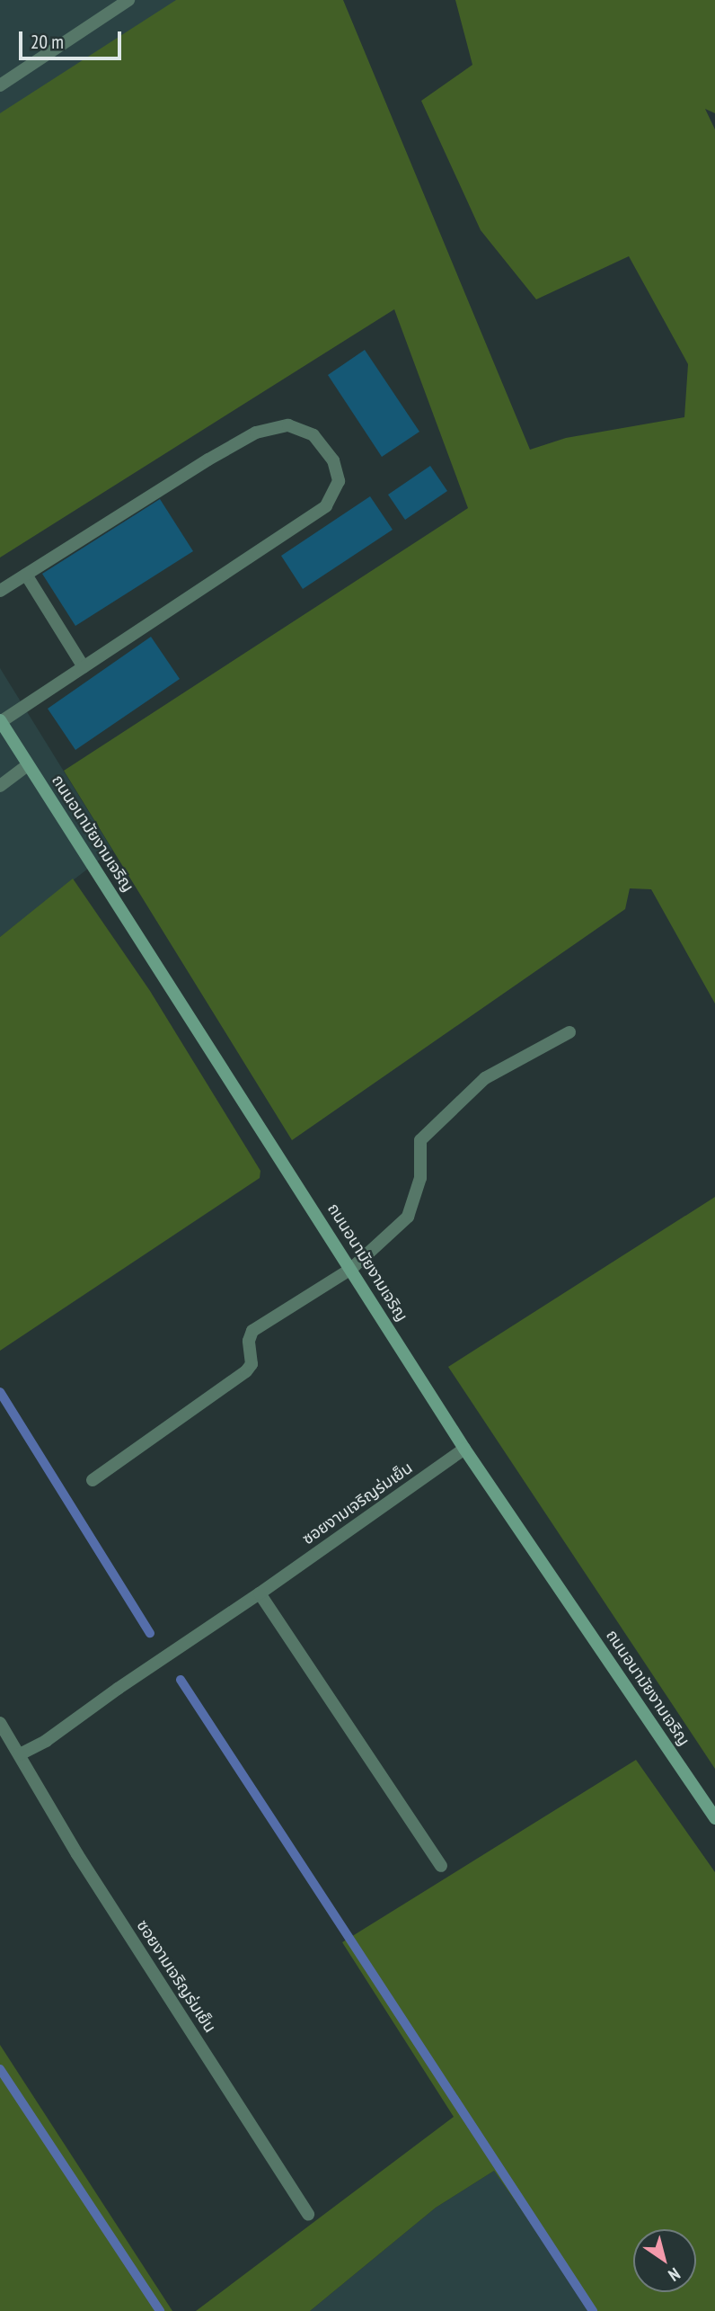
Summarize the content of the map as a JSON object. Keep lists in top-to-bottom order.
{
  "streets": {
    "street": ["ถนนอนามัยงามเจริญ", "ซอยงามเจริญร่มเย็น"]
  },
  "crossings": [
    ["ถนนอนามัยงามเจริญ", "ซอยงามเจริญร่มเย็น"]
  ],
  "scale_bar": "20 m",
  "north": "bottom right"
}
